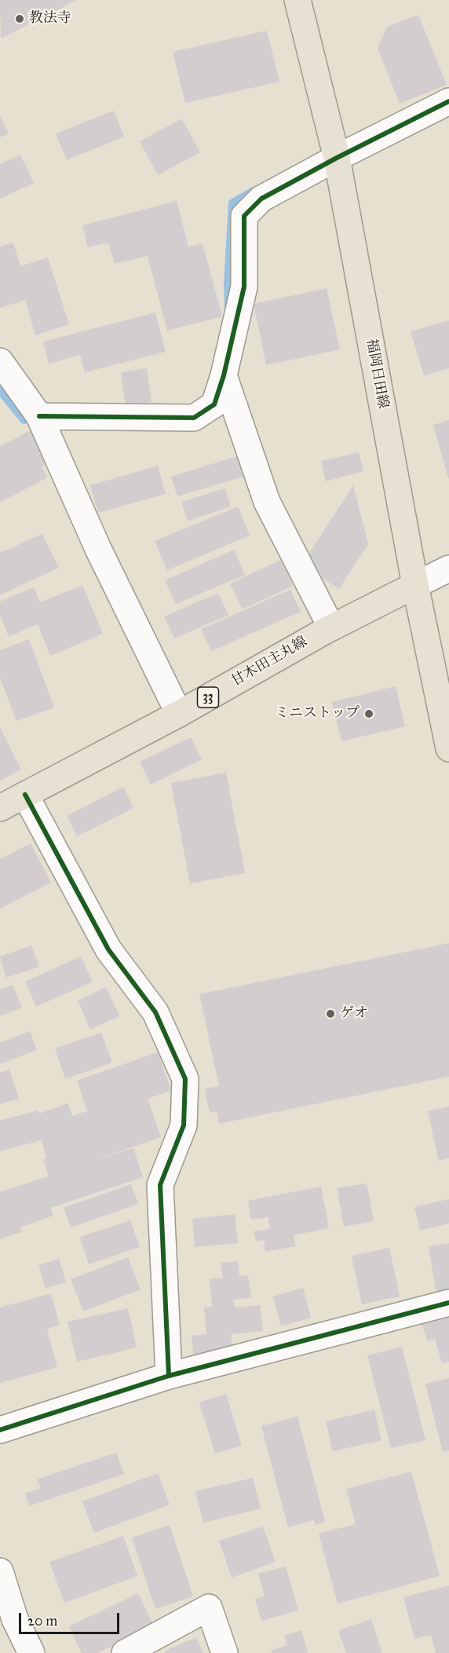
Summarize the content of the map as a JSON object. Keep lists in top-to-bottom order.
{
  "streets": {
    "main road": ["福岡日田線", "甘木田主丸線", "33"]
  },
  "crossings": [
    ["福岡日田線", "甘木田主丸線"]
  ],
  "places": ["教法寺", "ミニストップ", "ゲオ"],
  "scale_bar": "20 m"
}
